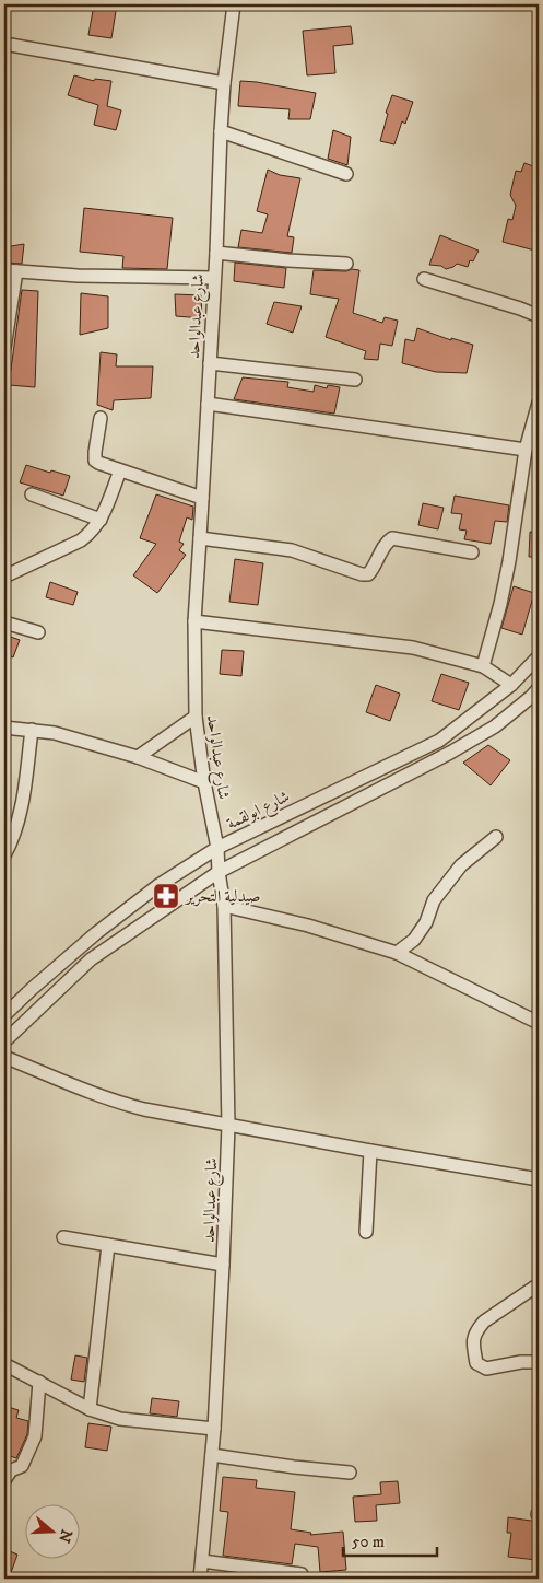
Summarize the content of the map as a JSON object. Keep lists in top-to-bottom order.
{
  "streets": {
    "street": ["شارع عبدالواحد", "شارع ابولقمة"]
  },
  "crossings": [
    ["شارع عبدالواحد", "شارع ابولقمة"]
  ],
  "places": {
    "pharmacy": ["صيدلية التحرير"]
  },
  "scale_bar": "50 m",
  "north": "right"
}
